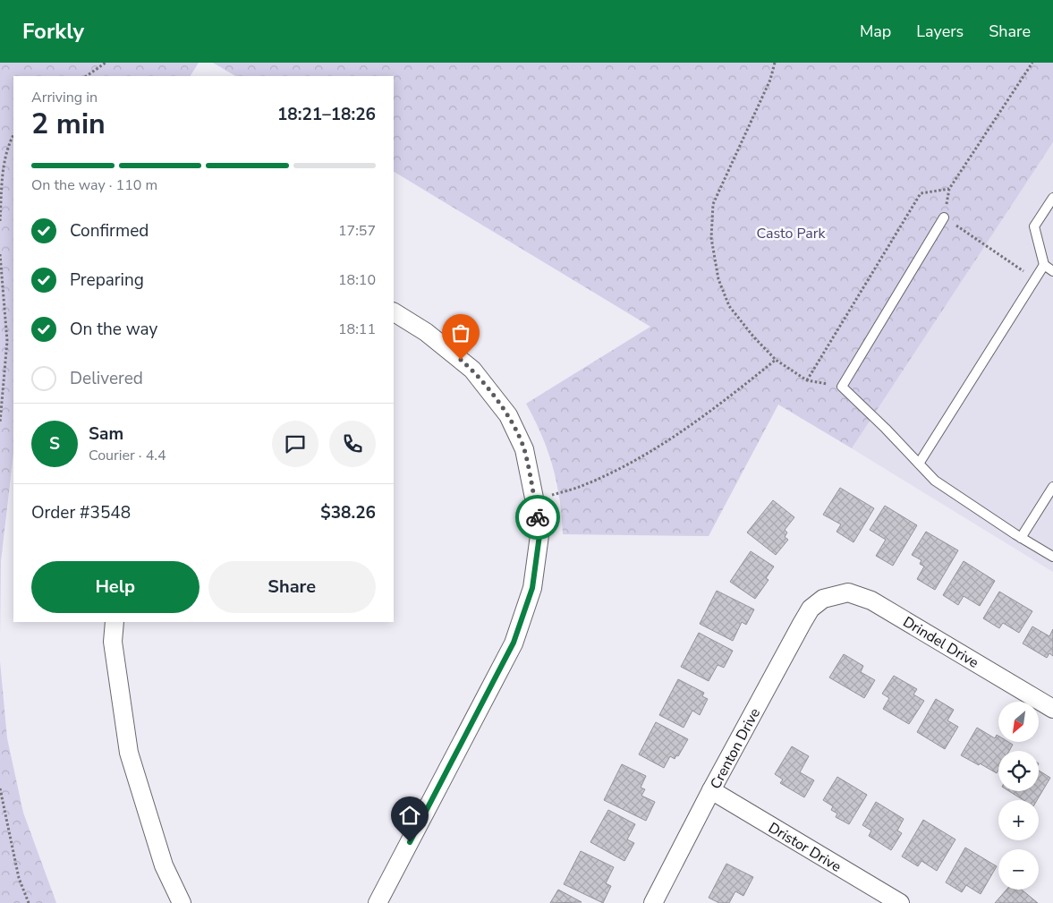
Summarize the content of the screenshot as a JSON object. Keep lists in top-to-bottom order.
{
  "streets": {
    "street": ["Drindel Drive", "Crenton Drive", "Dristor Drive"]
  },
  "crossings": [
    ["Drindel Drive", "Crenton Drive"],
    ["Crenton Drive", "Dristor Drive"]
  ],
  "parks": ["Casto Park"],
  "north": "bottom left",
  "page": {
    "header": "Forkly",
    "nav": ["Map", "Layers", "Share"],
    "heading": ["2 min", "Arriving in", "18:21–18:26"],
    "panel": [
      "Sam",
      "Courier · 4.4",
      "Order #3548",
      "$38.26"
    ],
    "bar": "On the way · 110 m",
    "list": [
      ["Confirmed", "17:57"],
      ["Preparing", "18:10"],
      ["On the way", "18:11"],
      "Delivered"
    ],
    "round": "S",
    "buttons": ["Help", "Share"],
    "map_buttons": ["+", "−"]
  }
}
